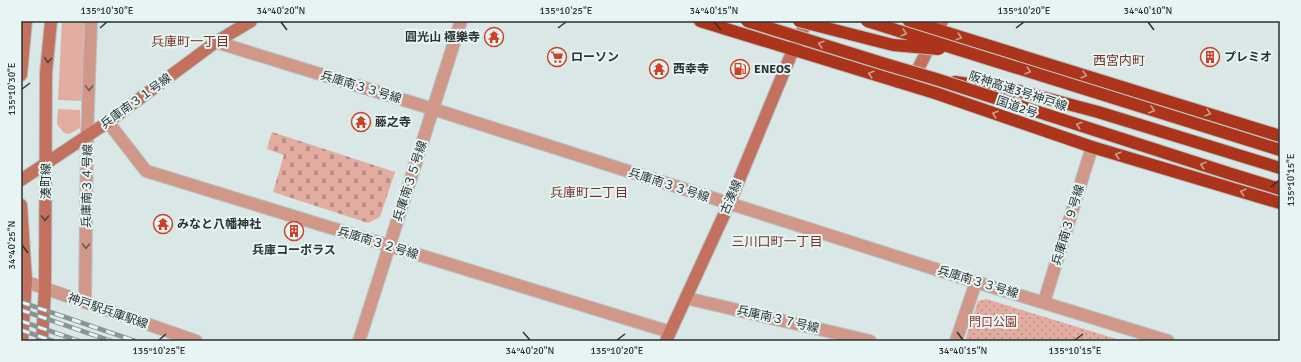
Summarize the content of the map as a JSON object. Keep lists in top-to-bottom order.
{
  "streets": {
    "highway": ["阪神高速3号神戸線", "国道2号"],
    "street": [
      "兵庫南３３号線",
      "兵庫南３１号線",
      "湊町線",
      "兵庫南３５号線",
      "兵庫南３４号線",
      "古湊線",
      "兵庫南３９号線",
      "兵庫南３２号線",
      "神戸駅兵庫駅線",
      "兵庫南３７号線"
    ]
  },
  "crossings": [
    ["兵庫南３３号線", "兵庫南３１号線"],
    ["兵庫南３３号線", "兵庫南３５号線"],
    ["兵庫南３３号線", "古湊線"],
    ["兵庫南３３号線", "兵庫南３９号線"],
    ["兵庫南３１号線", "湊町線"],
    ["兵庫南３１号線", "兵庫南３４号線"],
    ["兵庫南３１号線", "兵庫南３２号線"],
    ["国道2号", "古湊線"],
    ["国道2号", "兵庫南３９号線"],
    ["湊町線", "神戸駅兵庫駅線"],
    ["兵庫南３５号線", "兵庫南３２号線"],
    ["兵庫南３４号線", "神戸駅兵庫駅線"],
    ["古湊線", "兵庫南３２号線"],
    ["古湊線", "兵庫南３７号線"]
  ],
  "districts": [
    "兵庫町一丁目",
    "西宮内町",
    "兵庫町二丁目",
    "三川口町一丁目"
  ],
  "parks": ["門口公園"],
  "places": {
    "temple": [
      "圓光山 極樂寺",
      "西幸寺",
      "藤之寺",
      "みなと八幡神社"
    ],
    "supermarket": ["ローソン"],
    "building": ["プレミオ", "兵庫コーポラス"],
    "fuel station": ["ENEOS"]
  },
  "coordinates": [
    "135°10'30\"E",
    "34°40'20\"N",
    "135°10'25\"E",
    "34°40'15\"N",
    "135°10'20\"E",
    "34°40'10\"N",
    "135°10'15\"E",
    "34°40'25\"N"
  ]
}
